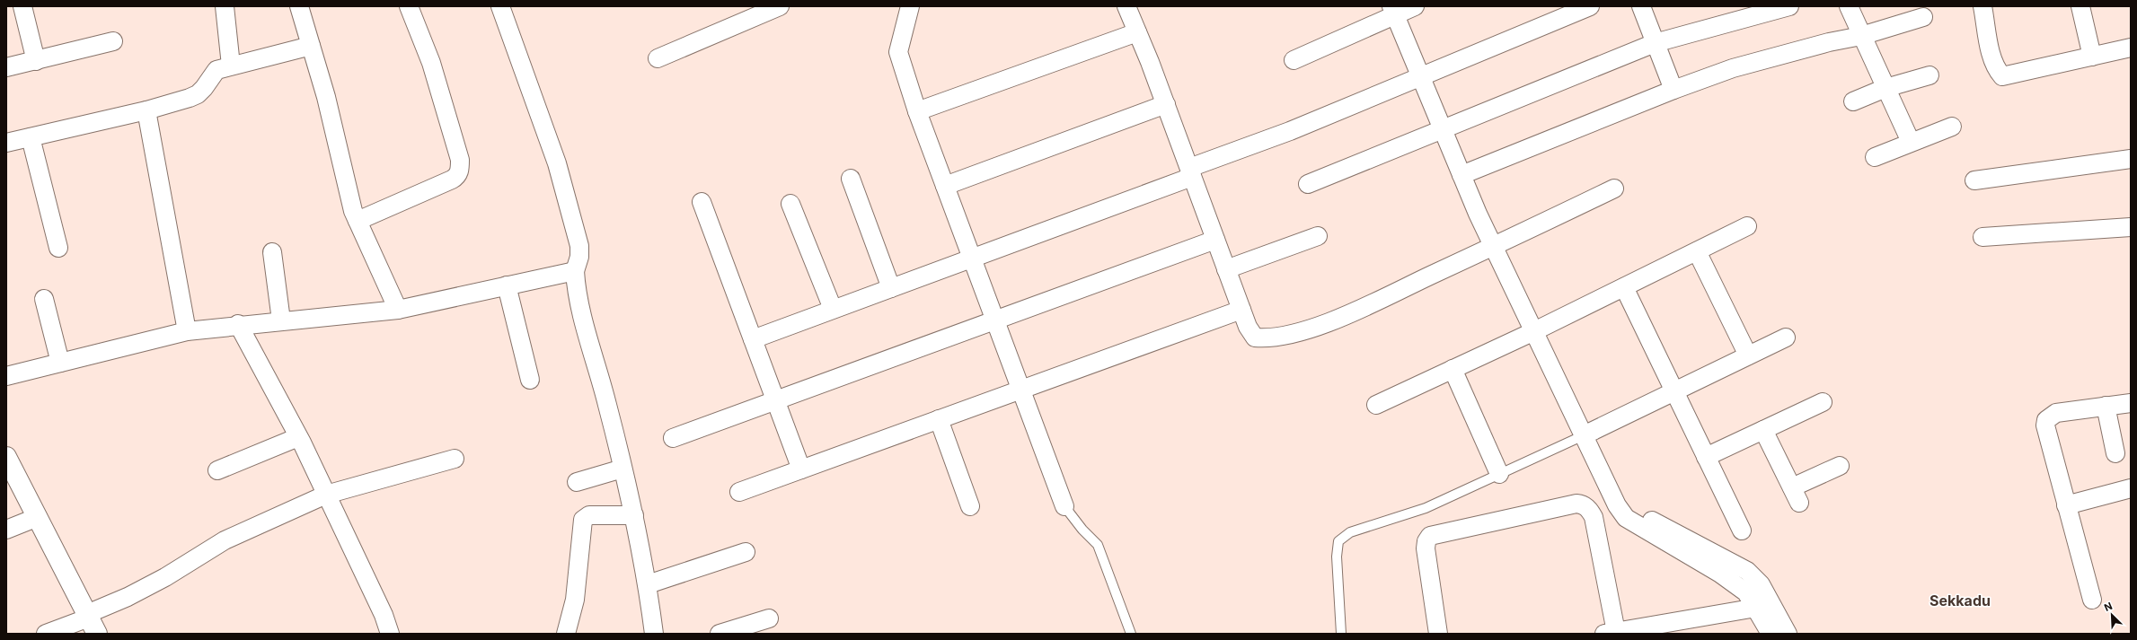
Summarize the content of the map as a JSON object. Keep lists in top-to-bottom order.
{
  "districts": ["Sekkadu"],
  "north": "top left"
}
